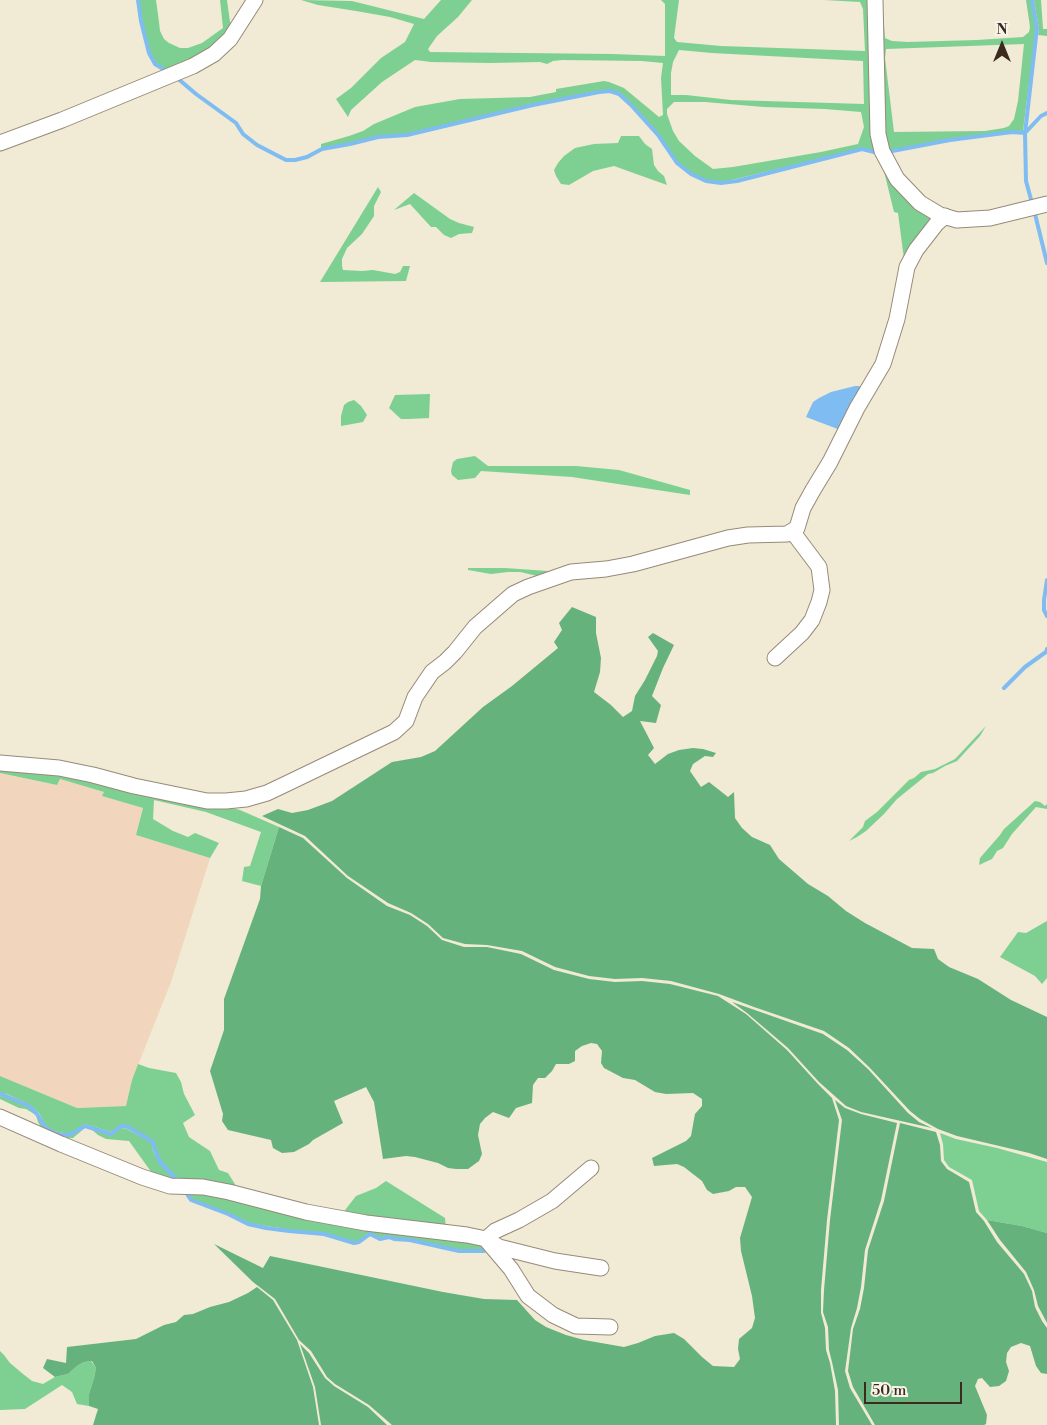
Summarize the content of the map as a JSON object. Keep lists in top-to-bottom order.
{
  "scale_bar": "50 m",
  "north": "top"
}
